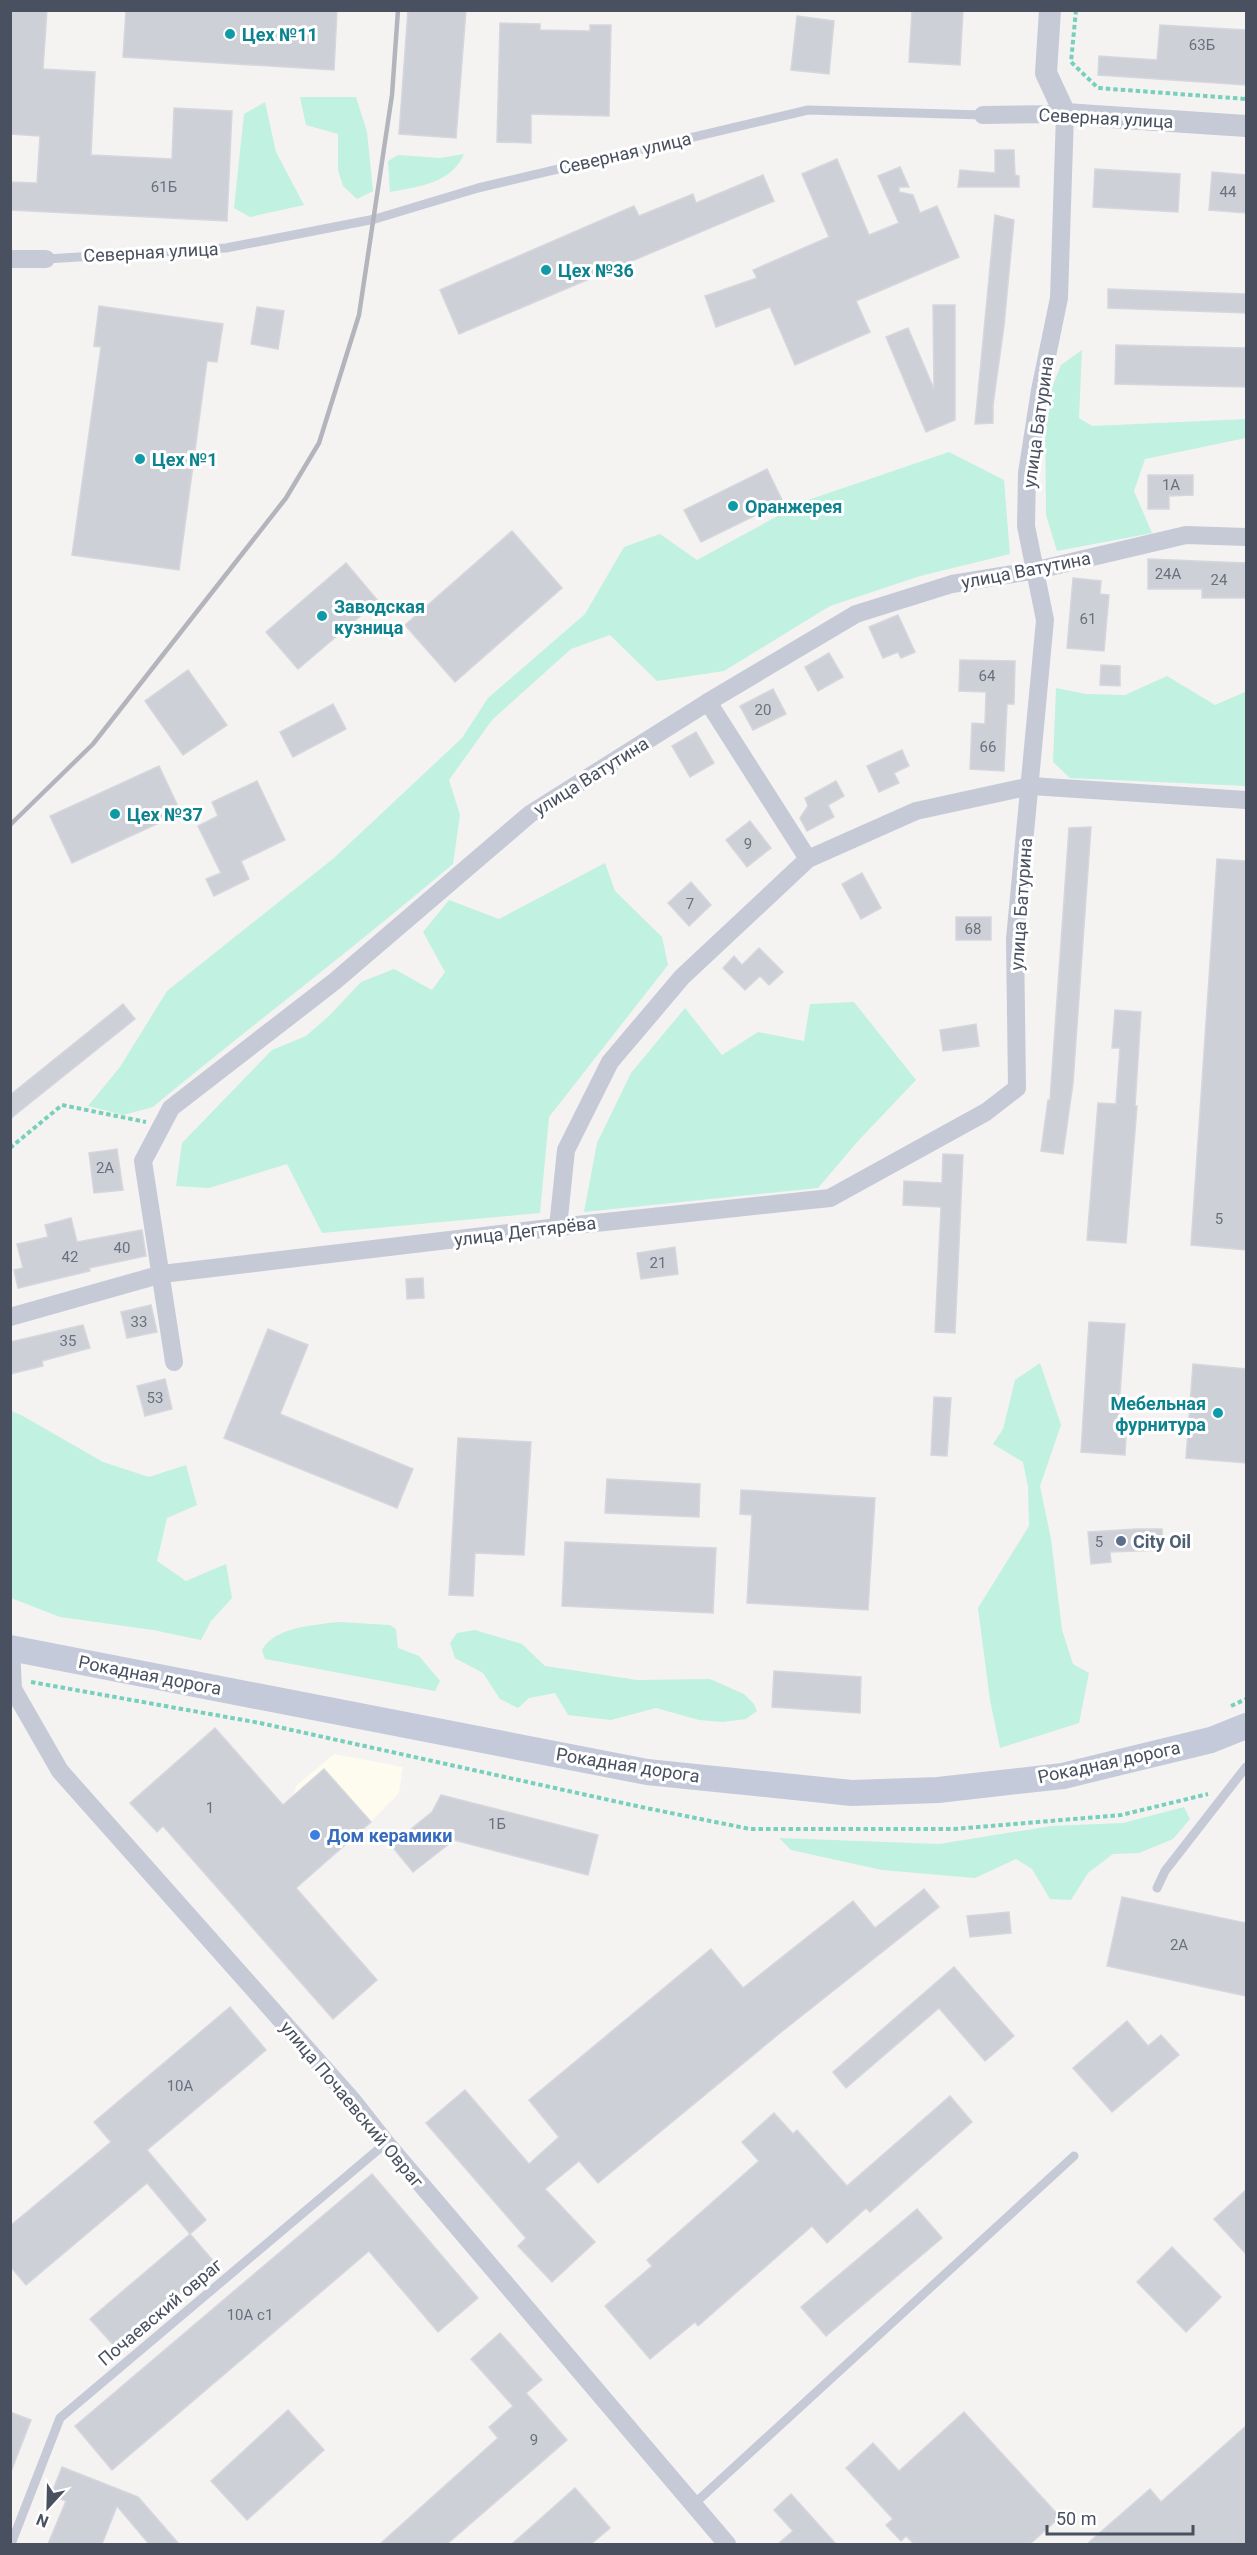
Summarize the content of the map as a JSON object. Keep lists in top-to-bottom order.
{
  "streets": {
    "main road": ["Рокадная дорога"],
    "street": [
      "Северная улица",
      "улица Батурина",
      "улица Ватутина",
      "улица Дегтярёва",
      "улица Почаевский Овраг"
    ],
    "lane": ["Почаевский овраг"]
  },
  "crossings": [
    ["Северная улица", "улица Батурина"],
    ["улица Батурина", "улица Ватутина"],
    ["улица Батурина", "улица Дегтярёва"],
    ["улица Ватутина", "улица Дегтярёва"],
    ["Рокадная дорога", "улица Почаевский Овраг"],
    ["улица Почаевский Овраг", "Почаевский овраг"]
  ],
  "places": [
    "Цех №11",
    "Цех №36",
    "Цех №1",
    "Оранжерея",
    "Заводская кузница",
    "Цех №37",
    "Мебельная фурнитура",
    "City Oil",
    "Дом керамики"
  ],
  "house_numbers": [
    "63Б",
    "61Б",
    "44",
    "1А",
    "24А",
    "24",
    "61",
    "64",
    "20",
    "66",
    "9",
    "7",
    "68",
    "2А",
    "5",
    "40",
    "42",
    "21",
    "33",
    "35",
    "53",
    "5",
    "1",
    "1Б",
    "2А",
    "10А",
    "10А с1",
    "9"
  ],
  "scale_bar": "50 m",
  "north": "bottom"
}
